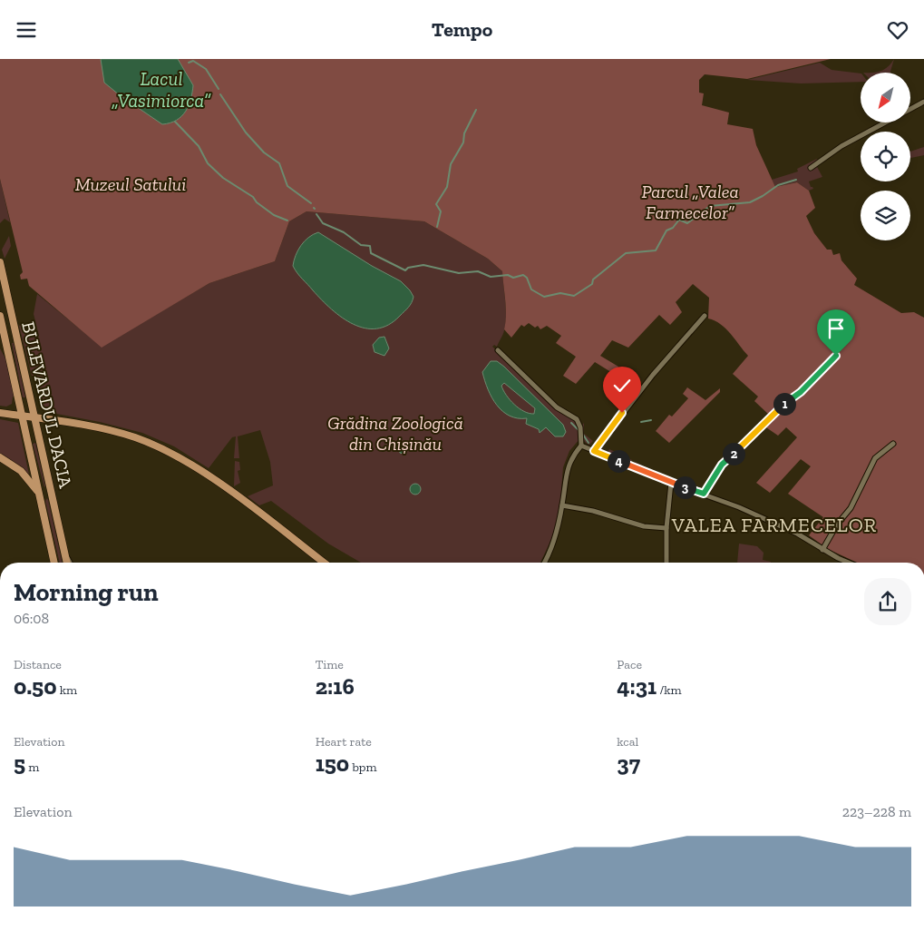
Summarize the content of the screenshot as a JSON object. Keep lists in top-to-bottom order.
{
  "streets": {
    "main road": ["BULEVARDUL DACIA"]
  },
  "districts": ["VALEA FARMECELOR"],
  "water": ["Lacul „Vasimiorca”"],
  "parks": ["Muzeul Satului", "Parcul „Valea Farmecelor”", "Grădina Zoologică din Chișinău"],
  "north": "bottom left",
  "page": {
    "header": "Tempo",
    "pins": [
      "1",
      "2",
      "4",
      "3"
    ],
    "heading": ["Morning run", "06:08"],
    "stats": [
      ["Distance", "0.50 km"],
      ["Time", "2:16"],
      ["Pace", "4:31 /km"],
      ["Elevation", "5 m"],
      ["Heart rate", "150 bpm"],
      ["kcal", "37"]
    ],
    "chart": ["Elevation", "223–228 m"]
  }
}
